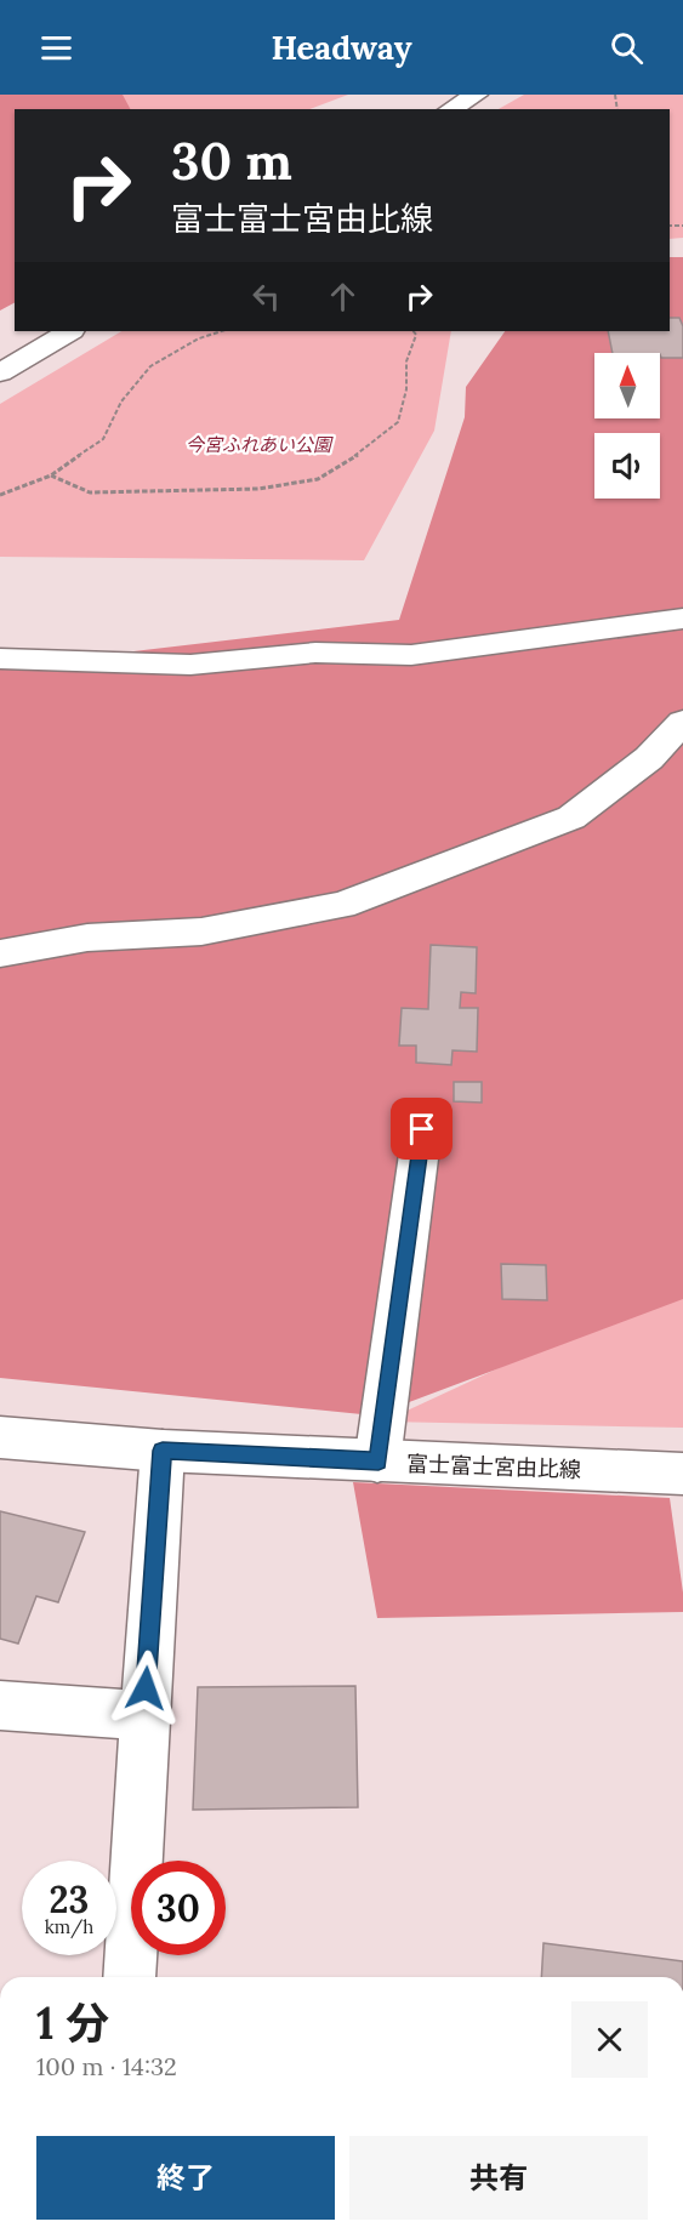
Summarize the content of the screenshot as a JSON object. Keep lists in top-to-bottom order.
{
  "streets": {
    "street": ["富士富士宮由比線"]
  },
  "parks": ["今宮ふれあい公園"],
  "north": "top",
  "page": {
    "header": "Headway",
    "turn": ["30 m", "富士富士宮由比線"],
    "speed": "23 km/h",
    "limit": "30",
    "heading": ["1 分", "100 m · 14:32"],
    "buttons": ["終了", "共有"]
  }
}
